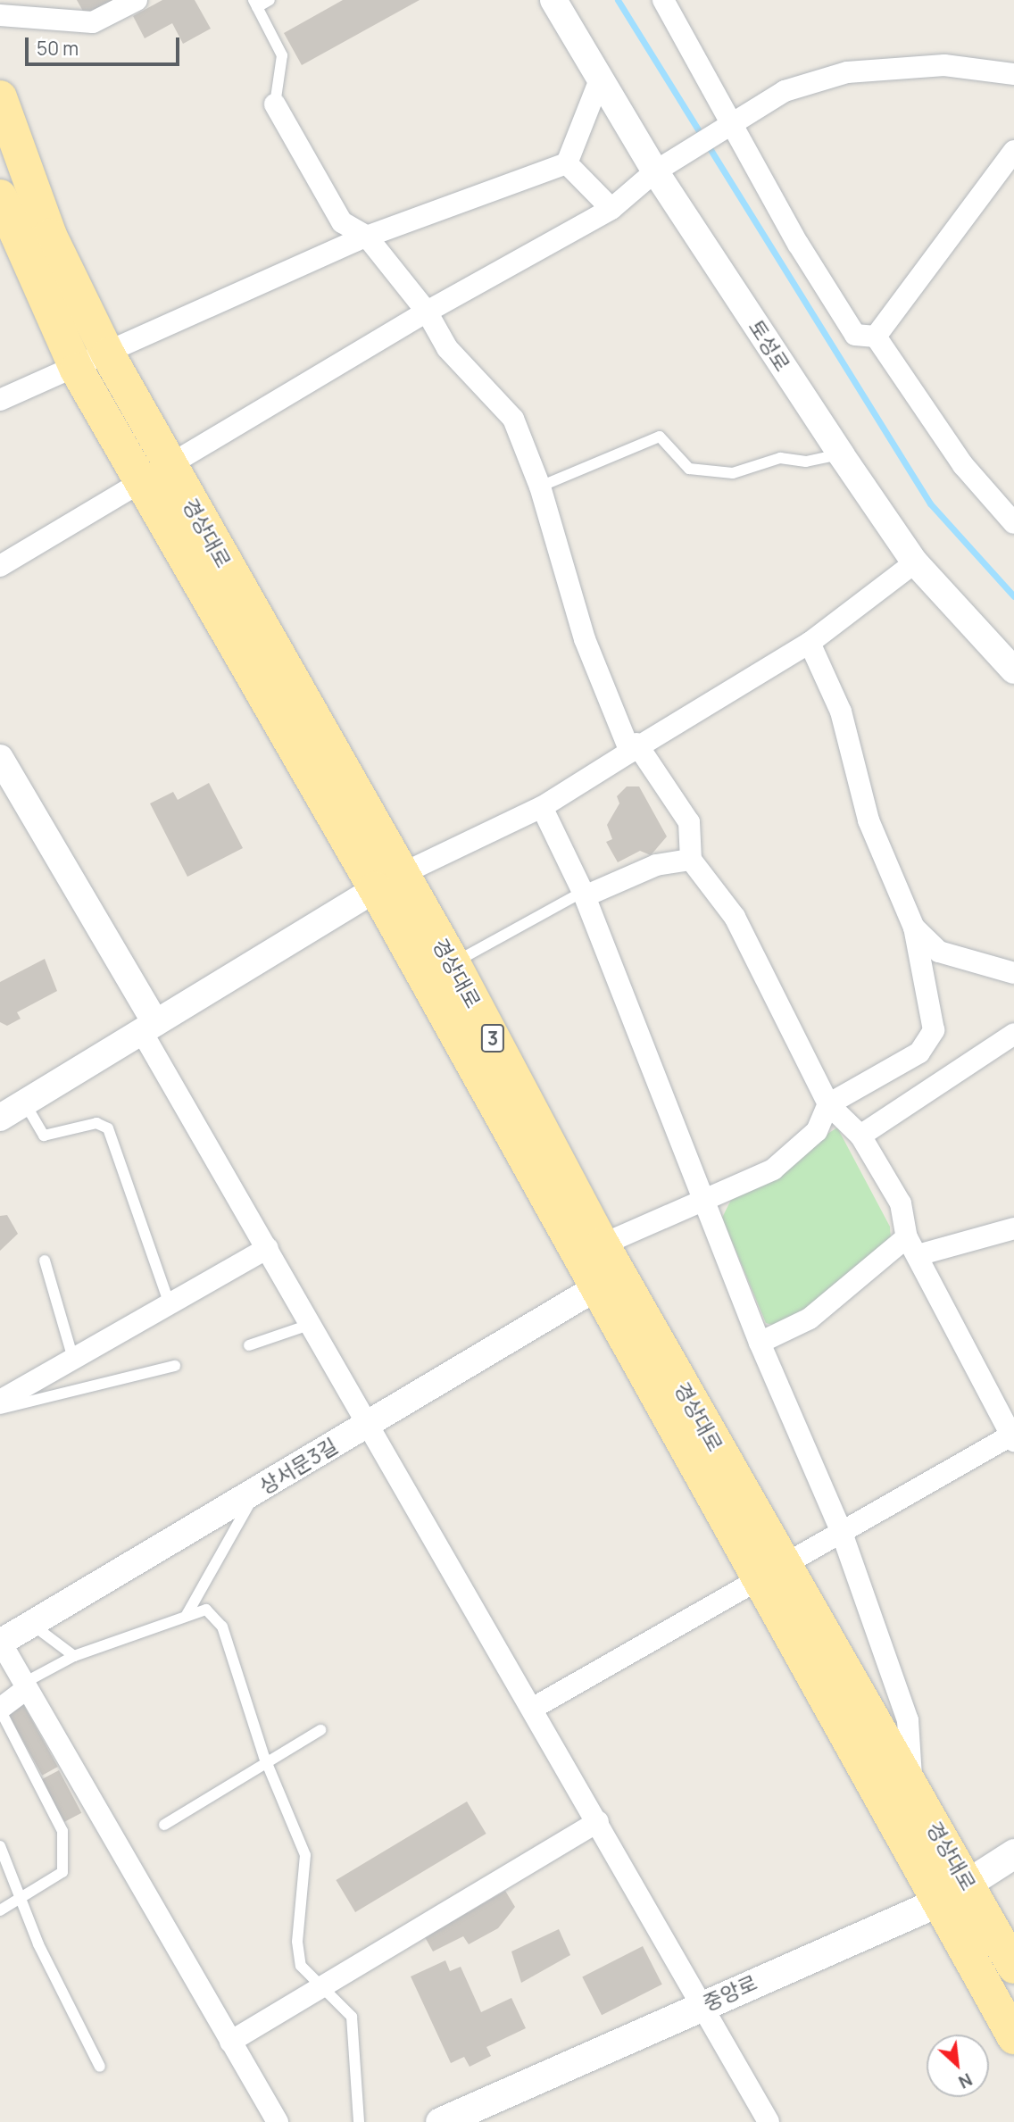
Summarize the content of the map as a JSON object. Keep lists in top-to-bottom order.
{
  "streets": {
    "main road": ["경상대로", "3", "중앙로"],
    "street": ["토성로", "상서문3길"]
  },
  "crossings": [
    ["경상대로", "상서문3길"],
    ["경상대로", "중앙로"]
  ],
  "scale_bar": "50 m",
  "north": "bottom right"
}
